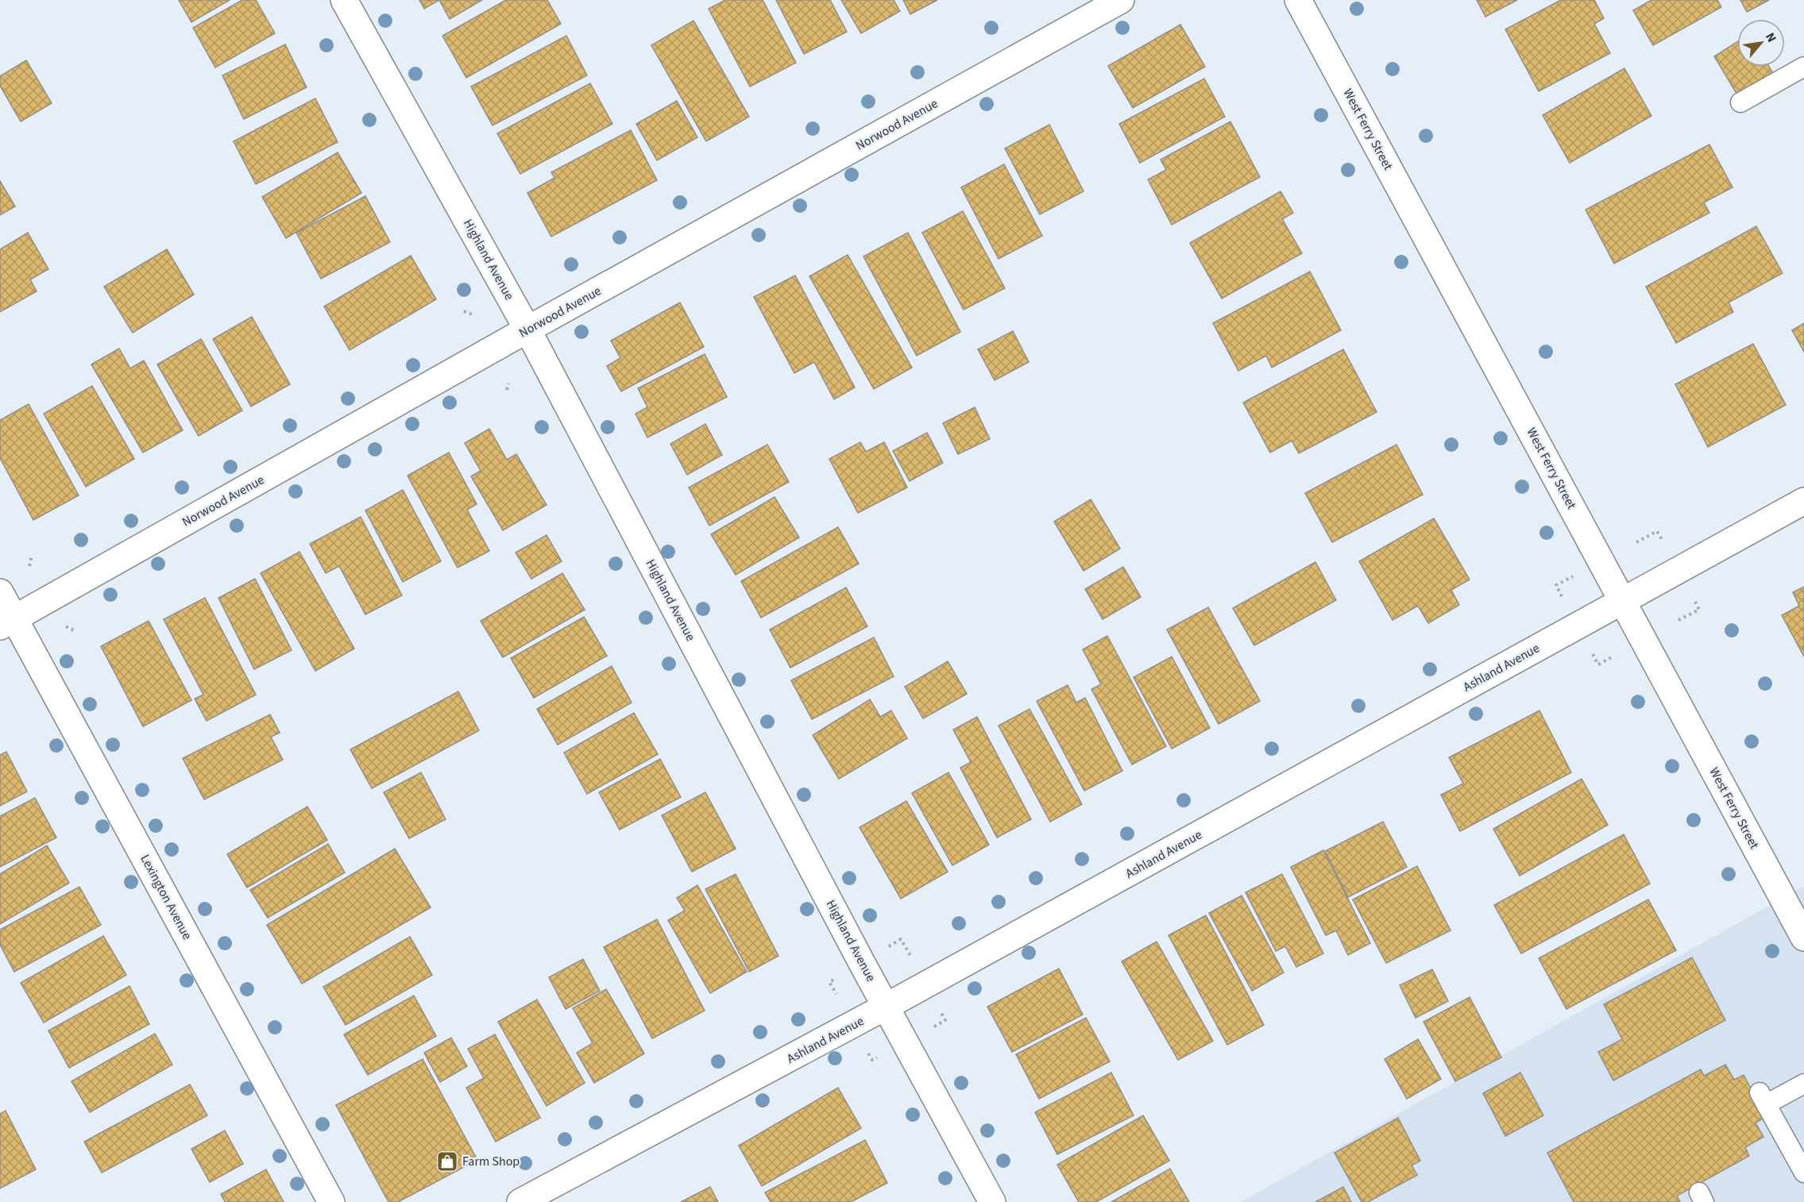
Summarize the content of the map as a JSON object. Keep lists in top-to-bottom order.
{
  "streets": {
    "street": [
      "Norwood Avenue",
      "West Ferry Street",
      "Highland Avenue",
      "Ashland Avenue",
      "Lexington Avenue"
    ]
  },
  "crossings": [
    ["Norwood Avenue", "Highland Avenue"],
    ["Norwood Avenue", "Lexington Avenue"],
    ["West Ferry Street", "Ashland Avenue"],
    ["Highland Avenue", "Ashland Avenue"]
  ],
  "places": {
    "shop": ["Farm Shop"]
  },
  "north": "top right"
}
